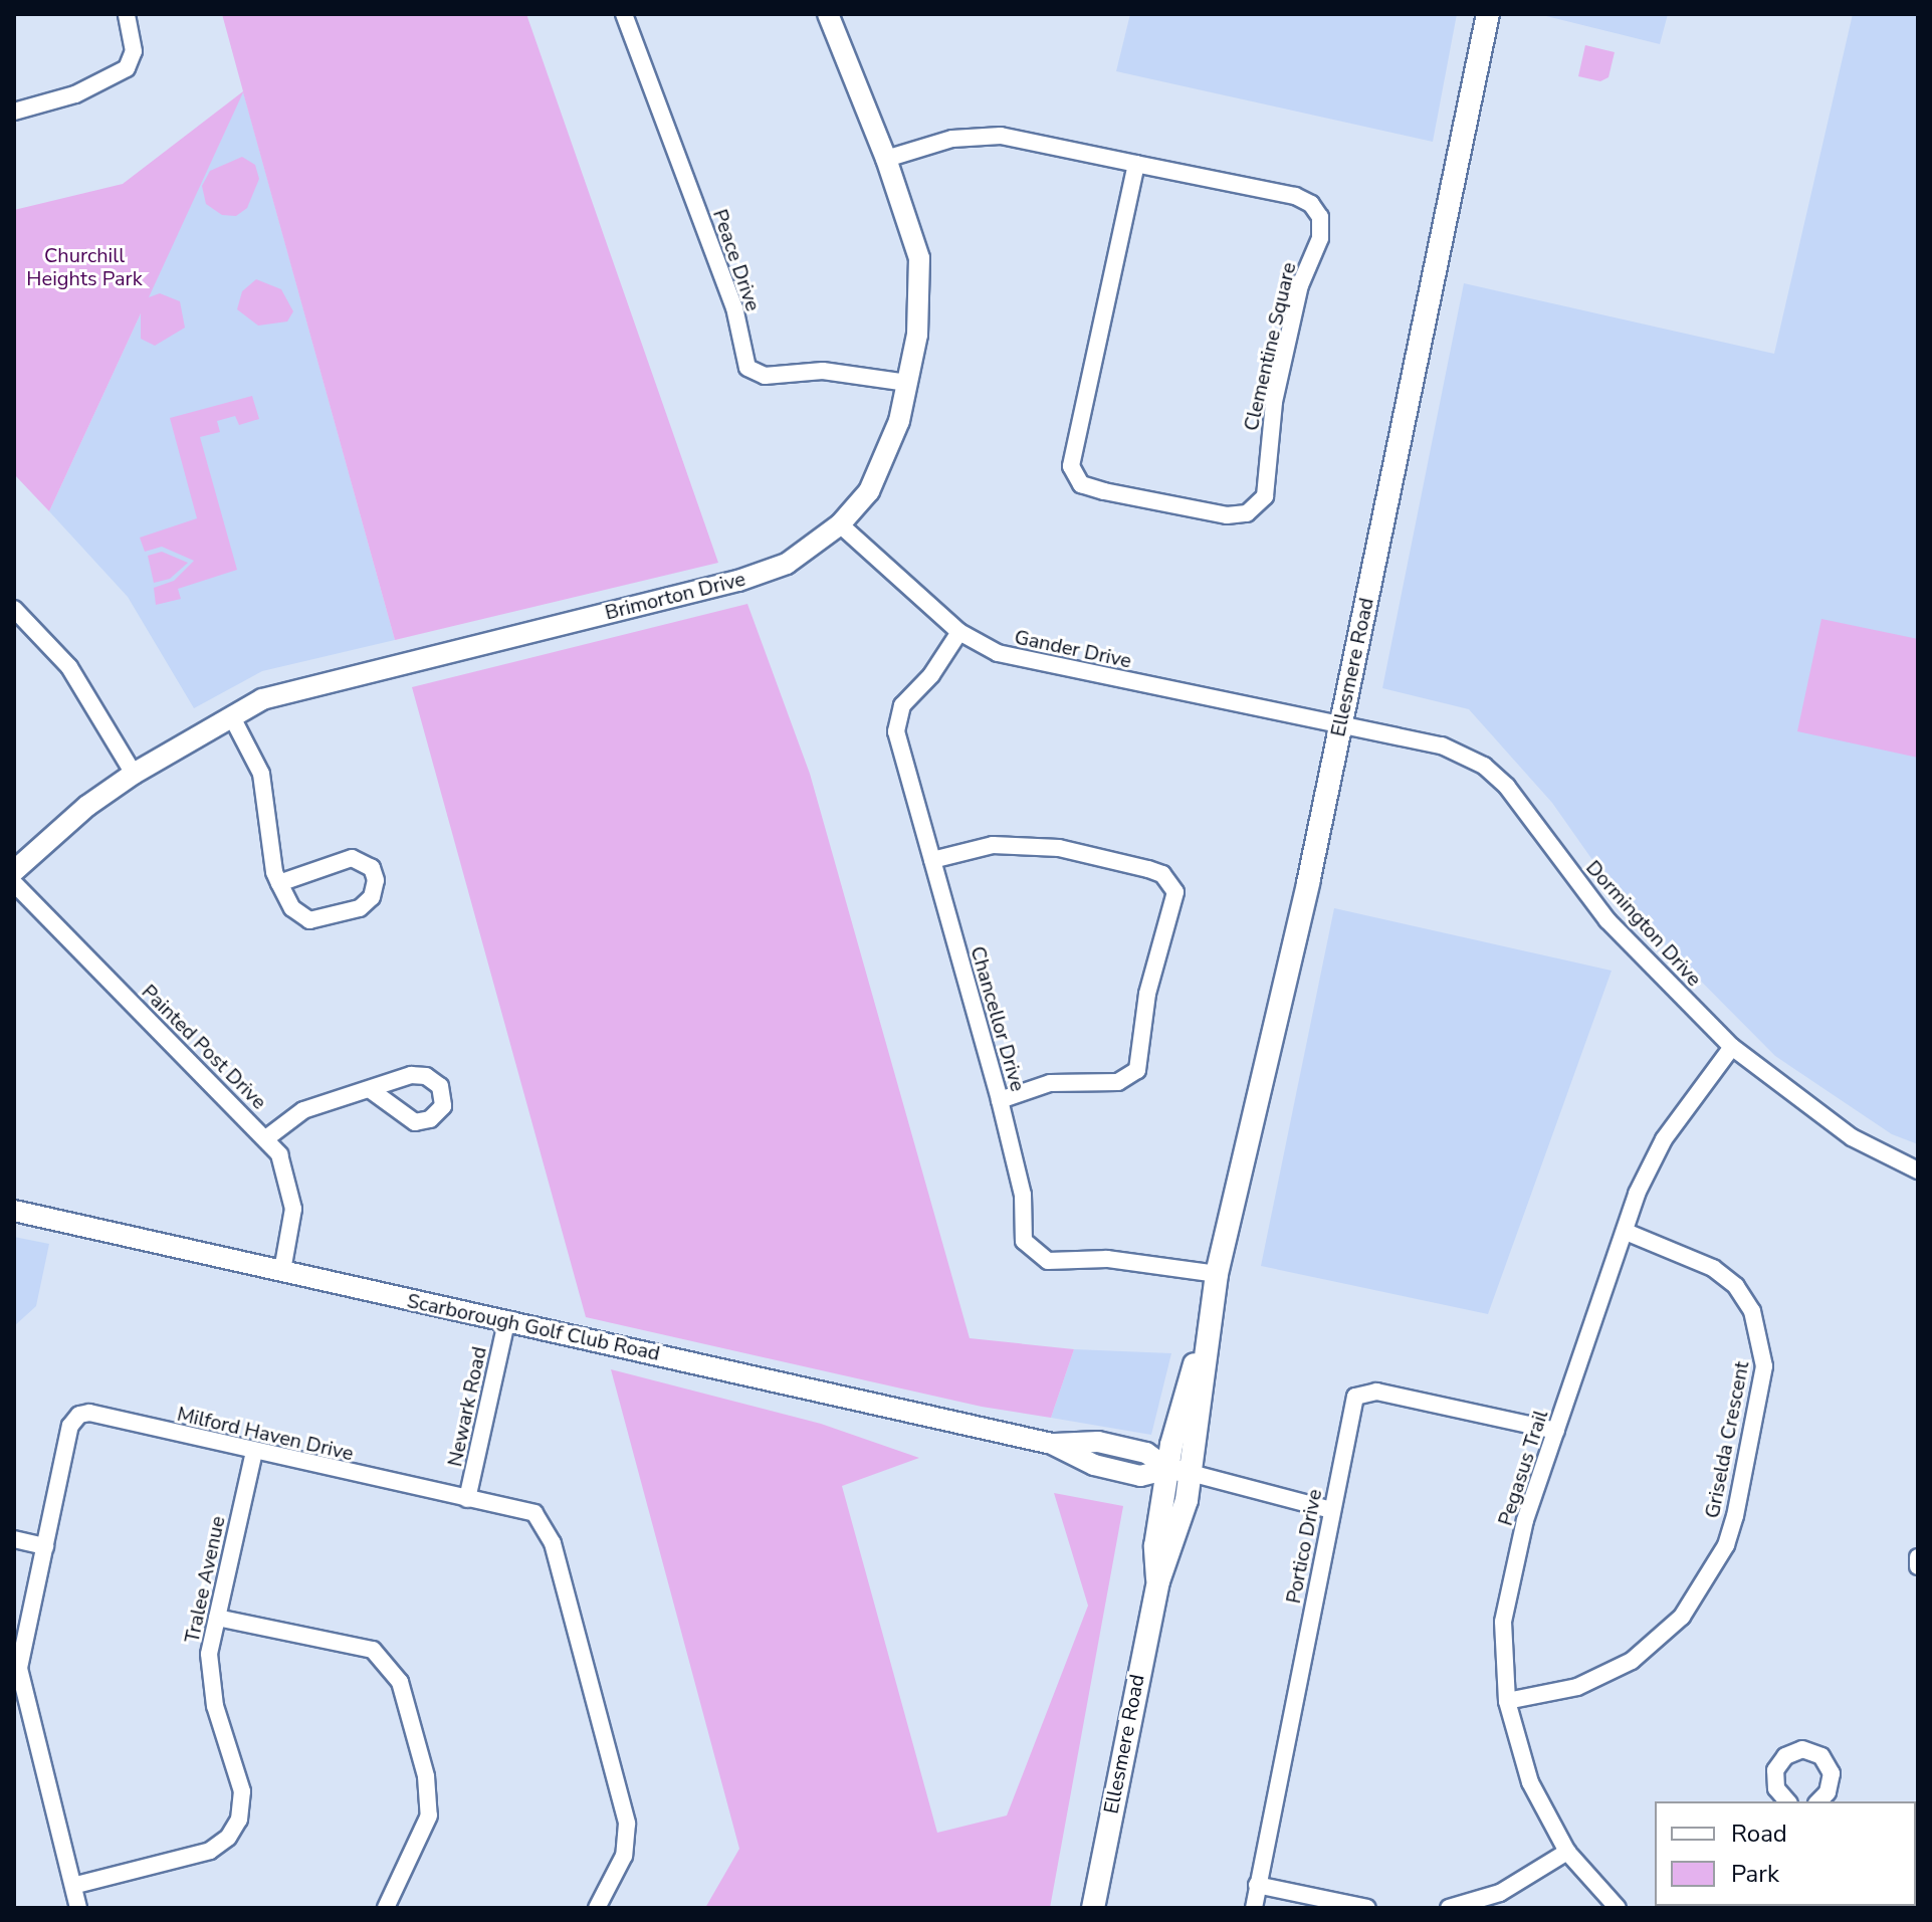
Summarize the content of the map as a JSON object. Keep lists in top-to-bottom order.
{
  "streets": {
    "main road": ["Ellesmere Road"],
    "street": [
      "Peace Drive",
      "Clementine Square",
      "Brimorton Drive",
      "Gander Drive",
      "Dormington Drive",
      "Chancellor Drive",
      "Painted Post Drive",
      "Scarborough Golf Club Road",
      "Newark Road",
      "Milford Haven Drive",
      "Griselda Crescent",
      "Pegasus Trail",
      "Portico Drive",
      "Tralee Avenue"
    ]
  },
  "crossings": [
    ["Peace Drive", "Brimorton Drive"],
    ["Clementine Square", "Brimorton Drive"],
    ["Brimorton Drive", "Gander Drive"],
    ["Gander Drive", "Ellesmere Road"],
    ["Gander Drive", "Dormington Drive"],
    ["Gander Drive", "Chancellor Drive"],
    ["Ellesmere Road", "Dormington Drive"],
    ["Ellesmere Road", "Chancellor Drive"],
    ["Ellesmere Road", "Scarborough Golf Club Road"],
    ["Dormington Drive", "Pegasus Trail"],
    ["Painted Post Drive", "Scarborough Golf Club Road"],
    ["Scarborough Golf Club Road", "Newark Road"],
    ["Newark Road", "Milford Haven Drive"],
    ["Milford Haven Drive", "Tralee Avenue"],
    ["Griselda Crescent", "Pegasus Trail"],
    ["Pegasus Trail", "Portico Drive"]
  ],
  "parks": ["Churchill Heights Park"],
  "legend": ["Road", "Park"]
}
